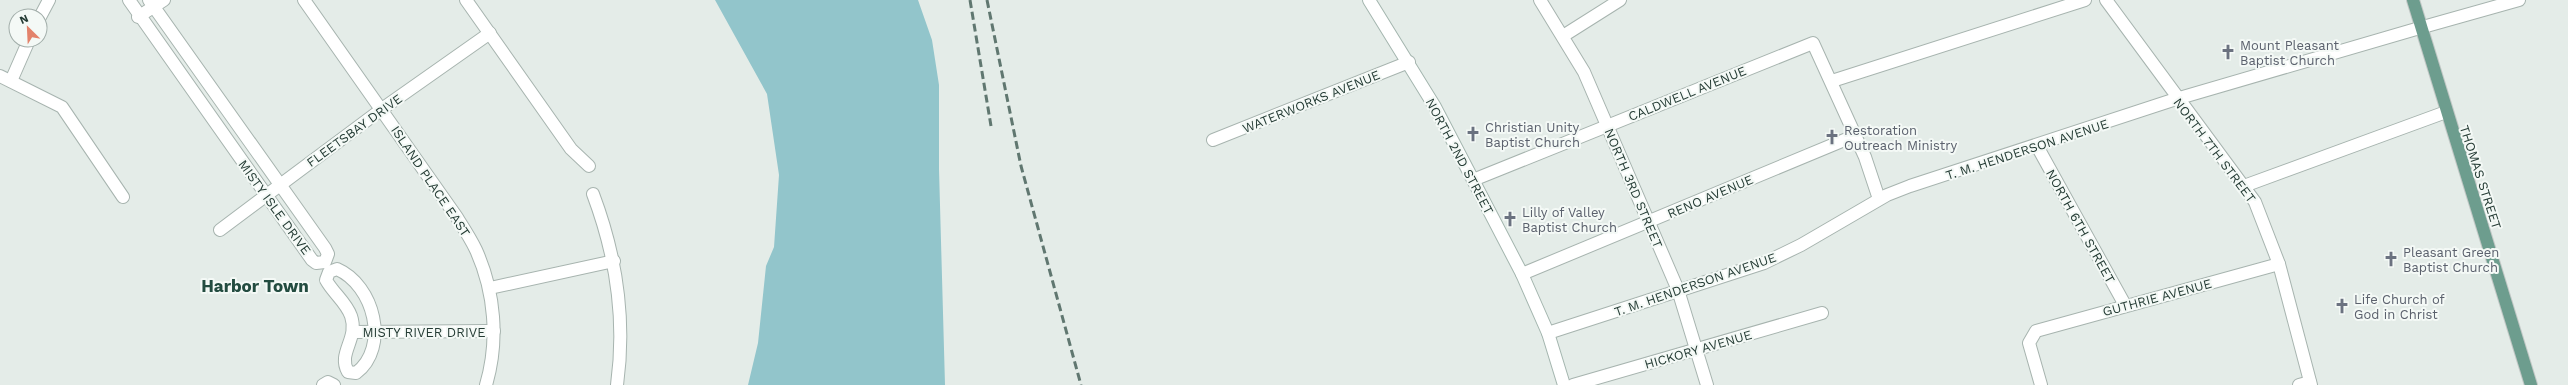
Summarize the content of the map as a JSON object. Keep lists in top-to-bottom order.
{
  "streets": {
    "main road": ["THOMAS STREET"],
    "street": [
      "CALDWELL AVENUE",
      "WATERWORKS AVENUE",
      "FLEETSBAY DRIVE",
      "T. M. HENDERSON AVENUE",
      "NORTH 7TH STREET",
      "NORTH 2ND STREET",
      "ISLAND PLACE EAST",
      "NORTH 3RD STREET",
      "RENO AVENUE",
      "MISTY ISLE DRIVE",
      "NORTH 6TH STREET",
      "GUTHRIE AVENUE",
      "MISTY RIVER DRIVE",
      "HICKORY AVENUE"
    ]
  },
  "crossings": [
    ["CALDWELL AVENUE", "NORTH 2ND STREET"],
    ["CALDWELL AVENUE", "NORTH 3RD STREET"],
    ["WATERWORKS AVENUE", "NORTH 2ND STREET"],
    ["FLEETSBAY DRIVE", "ISLAND PLACE EAST"],
    ["FLEETSBAY DRIVE", "MISTY ISLE DRIVE"],
    ["T. M. HENDERSON AVENUE", "NORTH 7TH STREET"],
    ["T. M. HENDERSON AVENUE", "NORTH 2ND STREET"],
    ["T. M. HENDERSON AVENUE", "THOMAS STREET"],
    ["T. M. HENDERSON AVENUE", "NORTH 3RD STREET"],
    ["T. M. HENDERSON AVENUE", "NORTH 6TH STREET"],
    ["NORTH 7TH STREET", "GUTHRIE AVENUE"],
    ["NORTH 2ND STREET", "RENO AVENUE"],
    ["ISLAND PLACE EAST", "MISTY RIVER DRIVE"],
    ["NORTH 3RD STREET", "RENO AVENUE"],
    ["NORTH 3RD STREET", "HICKORY AVENUE"],
    ["NORTH 6TH STREET", "GUTHRIE AVENUE"]
  ],
  "districts": ["Harbor Town"],
  "places": {
    "church": [
      "Mount Pleasant Baptist Church",
      "Christian Unity Baptist Church",
      "Restoration Outreach Ministry",
      "Lilly of Valley Baptist Church",
      "Pleasant Green Baptist Church",
      "Life Church of God in Christ"
    ]
  },
  "north": "top left"
}
